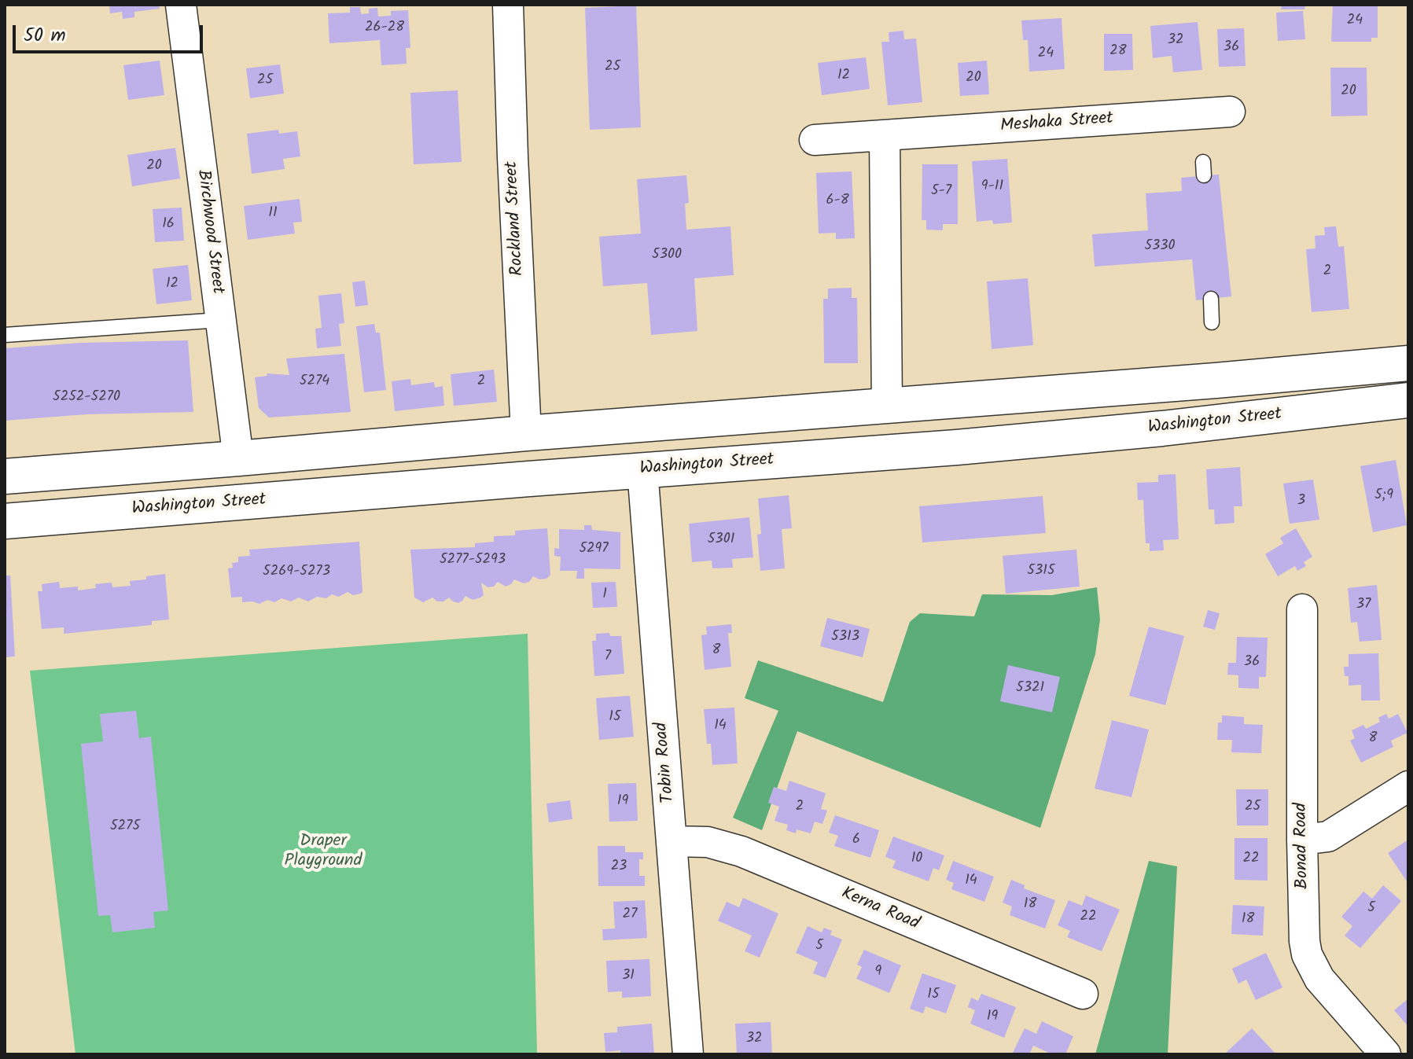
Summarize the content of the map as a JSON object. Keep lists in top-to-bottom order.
{
  "streets": {
    "main road": ["Washington Street"],
    "street": [
      "Meshaka Street",
      "Rockland Street",
      "Birchwood Street",
      "Tobin Road",
      "Bonad Road",
      "Kerna Road"
    ]
  },
  "crossings": [
    ["Washington Street", "Tobin Road"],
    ["Tobin Road", "Kerna Road"]
  ],
  "parks": ["Draper Playground"],
  "house_numbers": [
    "24",
    "26-28",
    "32",
    "36",
    "28",
    "24",
    "25",
    "12",
    "20",
    "25",
    "20",
    "20",
    "9-11",
    "5-7",
    "6-8",
    "11",
    "16",
    "5330",
    "5300",
    "2",
    "12",
    "5274",
    "2",
    "5252-5270",
    "5;9",
    "3",
    "5301",
    "5297",
    "5277-5293",
    "5315",
    "5269-5273",
    "1",
    "37",
    "5313",
    "8",
    "7",
    "36",
    "5321",
    "15",
    "14",
    "8",
    "19",
    "2",
    "25",
    "5275",
    "6",
    "10",
    "22",
    "23",
    "14",
    "18",
    "5",
    "27",
    "22",
    "18",
    "5",
    "9",
    "31",
    "15",
    "19",
    "32"
  ],
  "scale_bar": "50 m"
}
